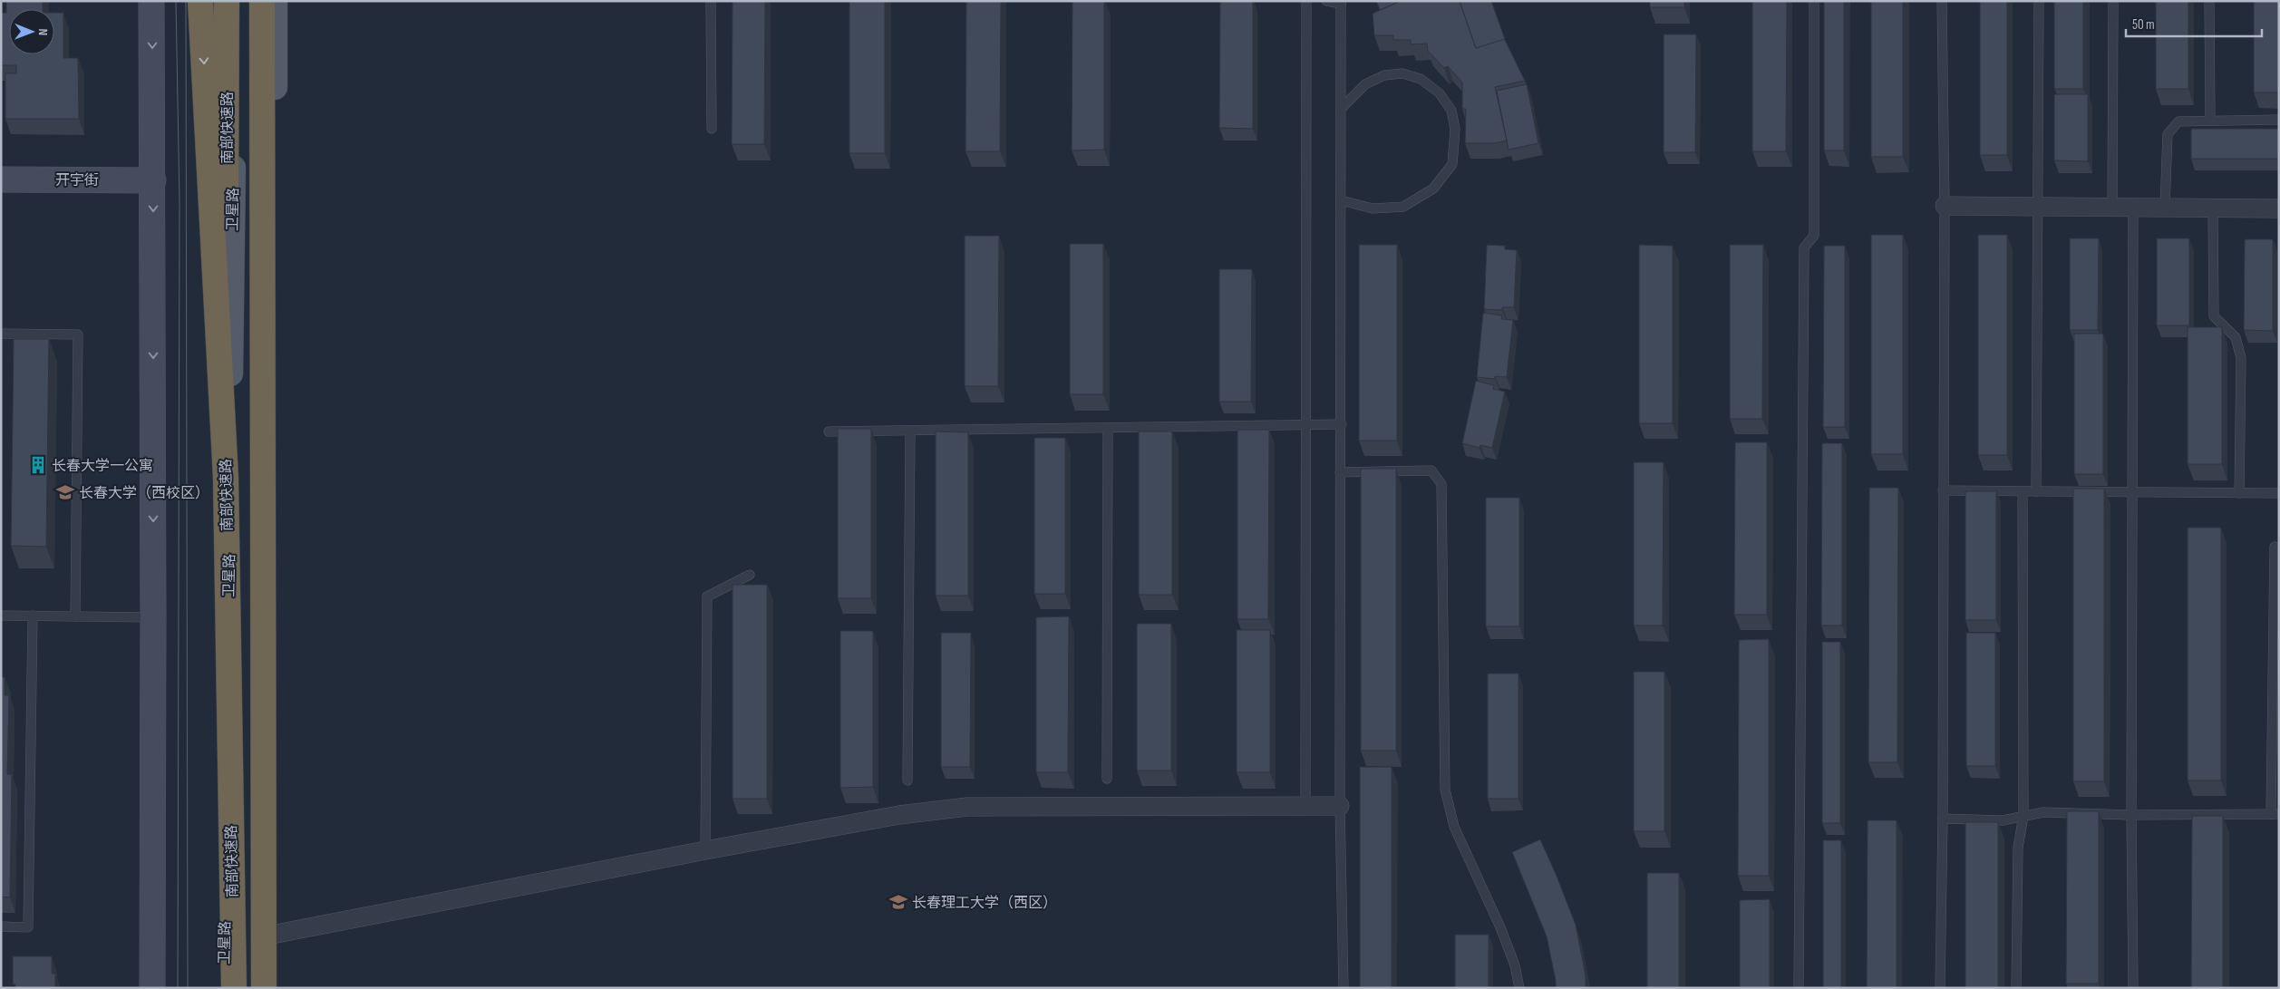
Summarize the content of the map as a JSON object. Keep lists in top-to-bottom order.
{
  "streets": {
    "highway": ["南部快速路"],
    "main road": ["开宇街", "卫星路"]
  },
  "places": {
    "building": ["长春大学一公寓"],
    "school or university": ["长春大学（西校区）", "长春理工大学（西区）"]
  },
  "scale_bar": "50 m",
  "north": "right"
}
